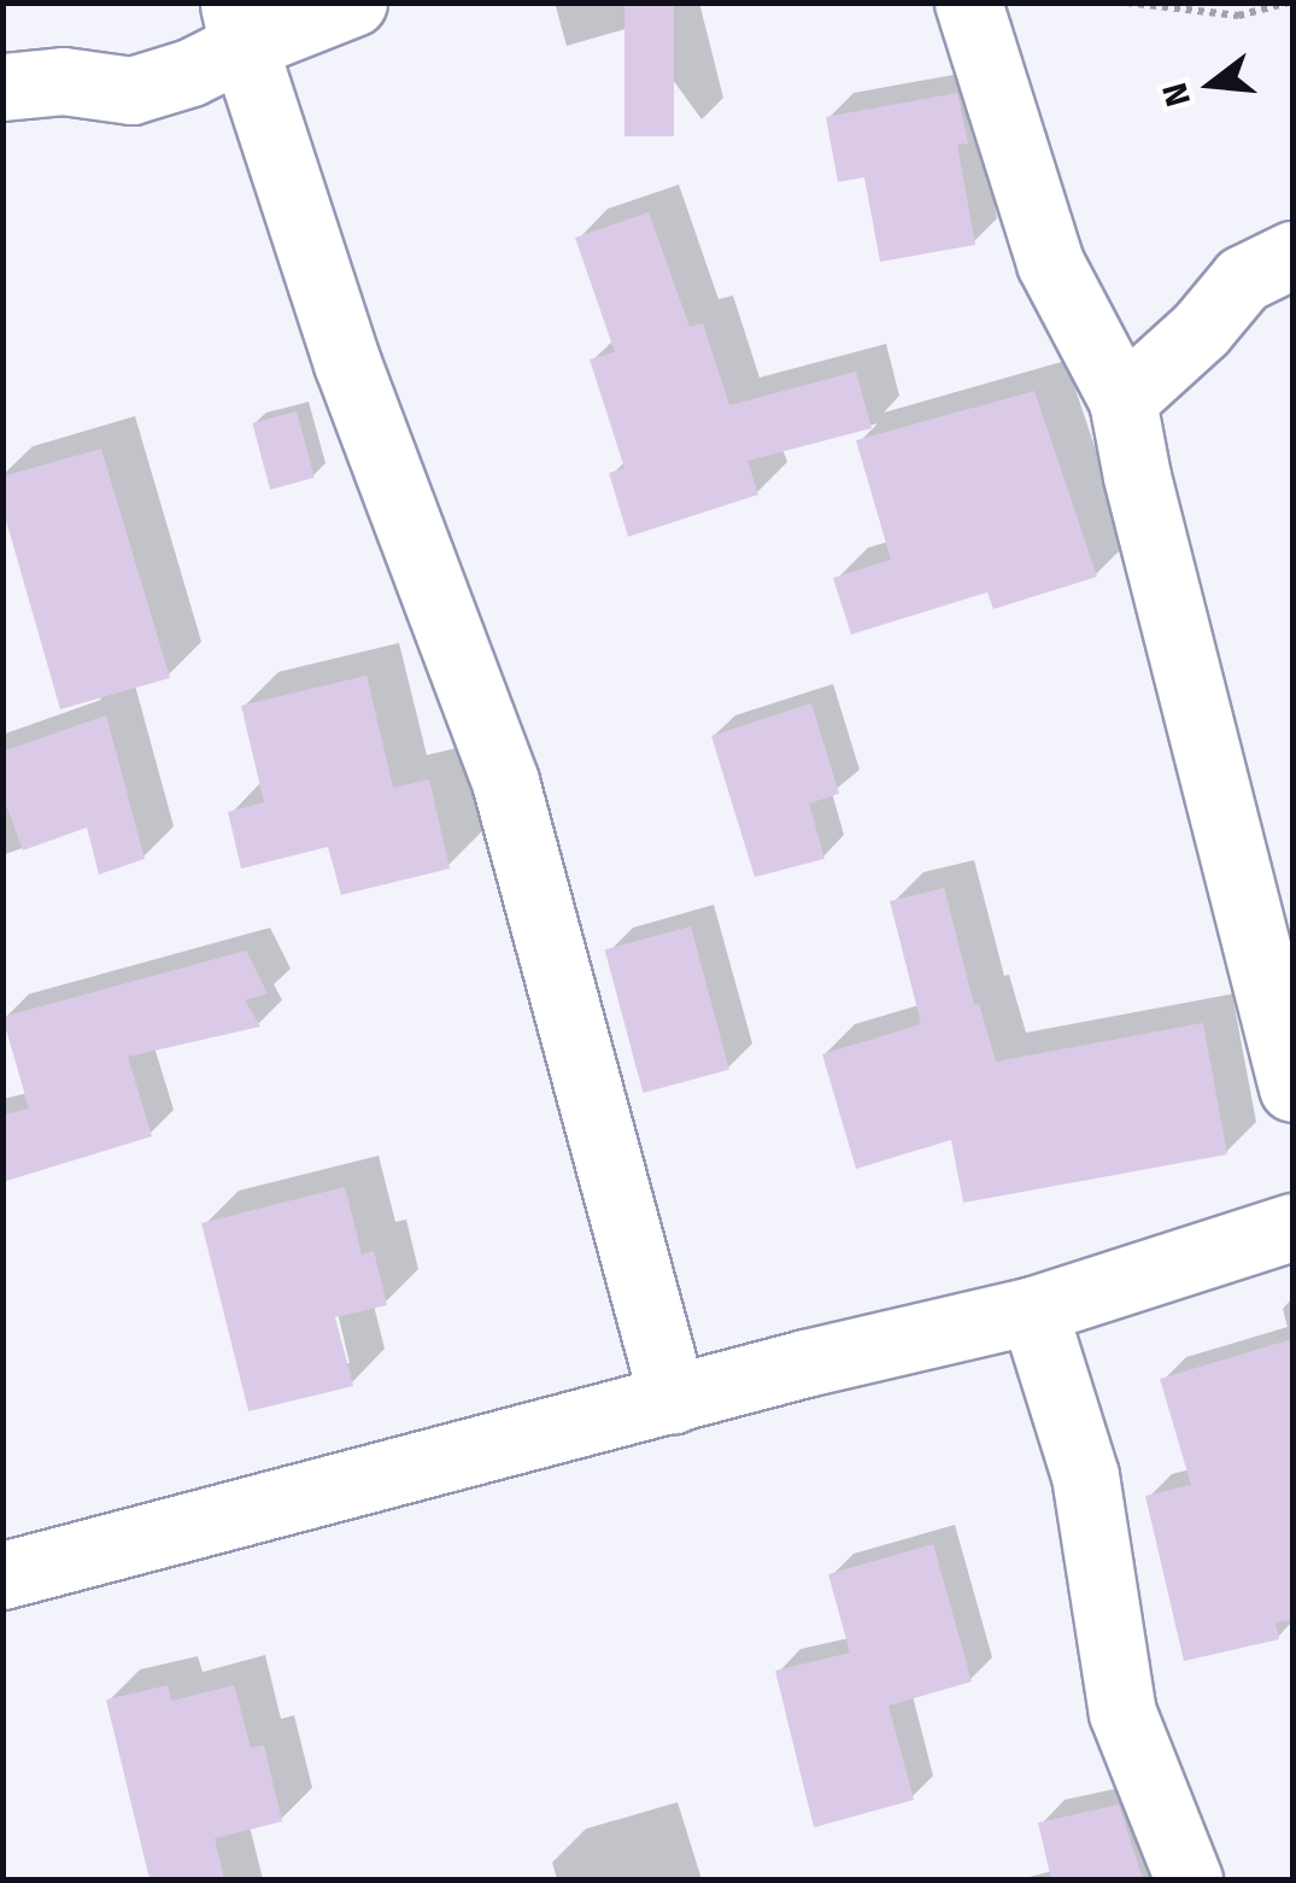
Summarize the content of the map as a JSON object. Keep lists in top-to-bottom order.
{
  "north": "left"
}
